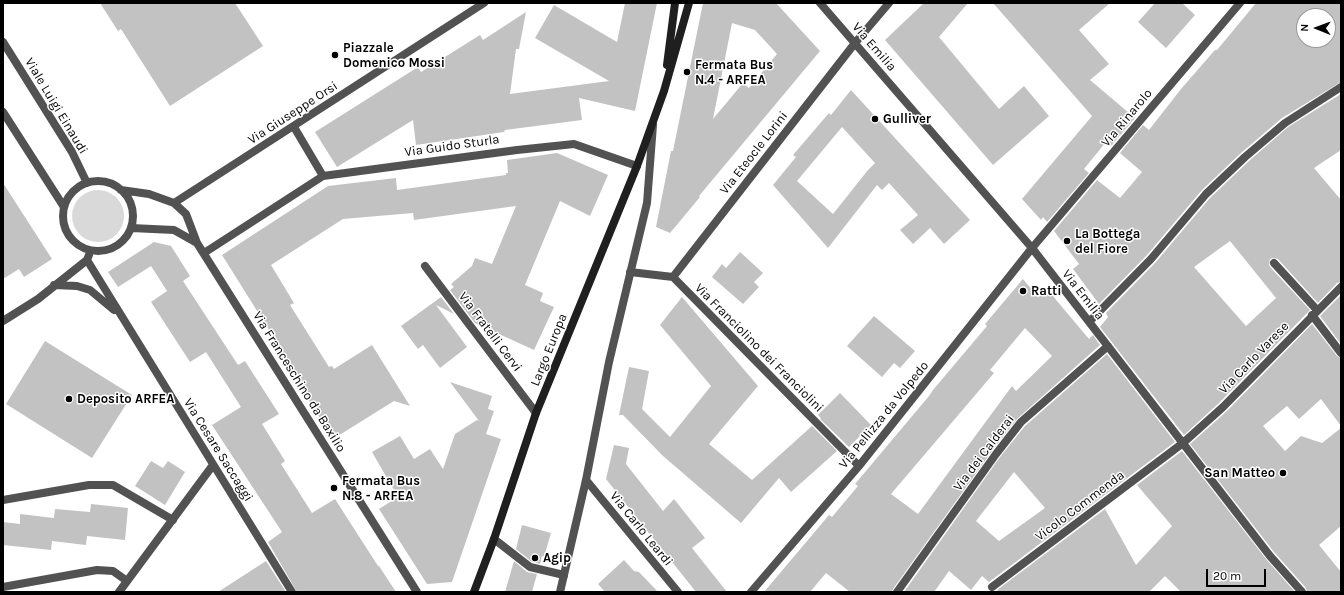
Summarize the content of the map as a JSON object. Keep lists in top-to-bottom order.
{
  "streets": {
    "street": [
      "Via Emilia",
      "Viale Luigi Einaudi",
      "Via Giuseppe Orsi",
      "Via Rinarolo",
      "Via Guido Sturla",
      "Via Eteocle Lorini",
      "Via Fratelli Cervi",
      "Via Franciolino dei Franciolini",
      "Largo Europa",
      "Via Carlo Varese",
      "Via Franceschino da Baxilio",
      "Via Pellizza da Volpedo",
      "Via Cesare Saccaggi",
      "Via dei Calderai",
      "Vicolo Commenda",
      "Via Carlo Leardi"
    ]
  },
  "crossings": [
    ["Via Emilia", "Via Rinarolo"],
    ["Via Emilia", "Via Eteocle Lorini"],
    ["Via Emilia", "Via Carlo Varese"],
    ["Via Emilia", "Via Pellizza da Volpedo"],
    ["Via Emilia", "Via dei Calderai"],
    ["Via Emilia", "Vicolo Commenda"],
    ["Viale Luigi Einaudi", "Via Franceschino da Baxilio"],
    ["Via Rinarolo", "Via Pellizza da Volpedo"],
    ["Via Guido Sturla", "Largo Europa"],
    ["Via Eteocle Lorini", "Via Franciolino dei Franciolini"],
    ["Via Fratelli Cervi", "Largo Europa"],
    ["Via Franciolino dei Franciolini", "Via Pellizza da Volpedo"],
    ["Largo Europa", "Via Carlo Leardi"],
    ["Via Carlo Varese", "Vicolo Commenda"]
  ],
  "places": [
    "Piazzale Domenico Mossi",
    "Fermata Bus N.4 - ARFEA",
    "Gulliver",
    "La Bottega del Fiore",
    "Ratti",
    "Deposito ARFEA",
    "San Matteo",
    "Fermata Bus N.8 - ARFEA",
    "Agip"
  ],
  "scale_bar": "20 m",
  "north": "left"
}
